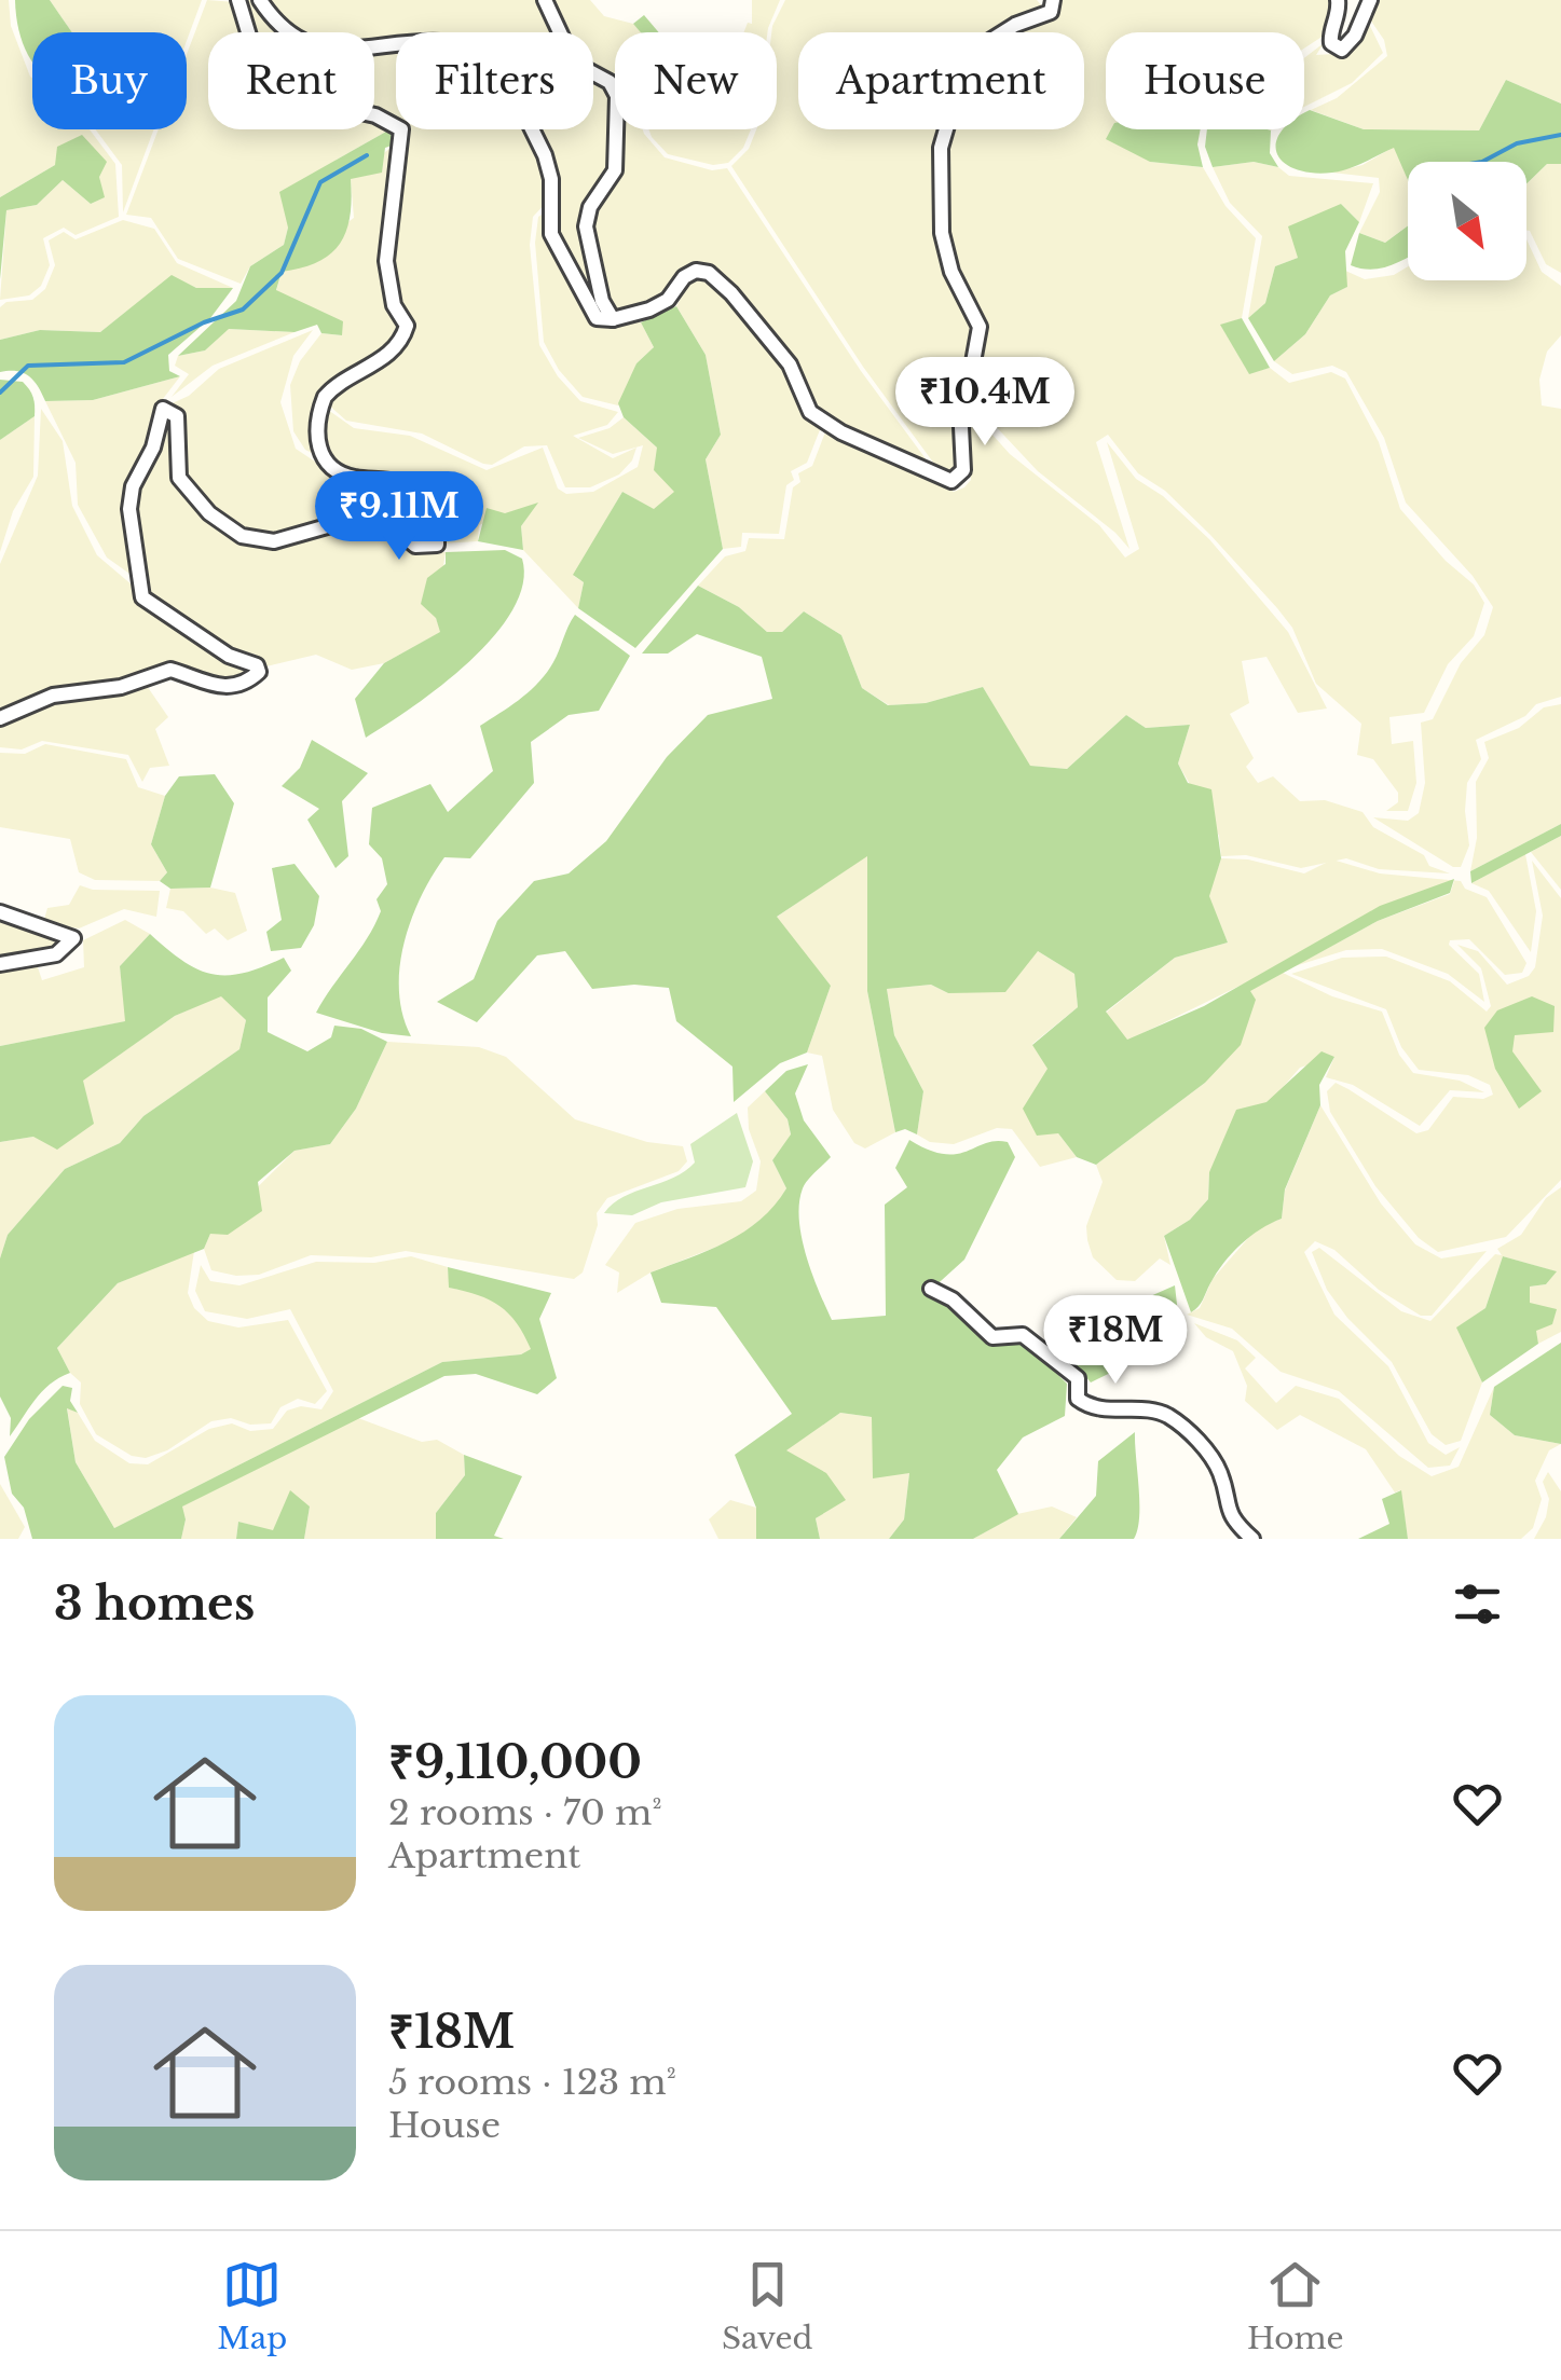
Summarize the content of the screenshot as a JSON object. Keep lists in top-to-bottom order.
{
  "north": "bottom right",
  "page": {
    "chip": [
      "Buy",
      "Rent",
      "Filters",
      "New",
      "Apartment",
      "House"
    ],
    "price": ["₹10.4M", "₹9.11M", "₹18M"],
    "heading": "3 homes",
    "list": [
      {
        "name": "₹9,110,000",
        "note": "2 rooms · 70 m² · Apartment"
      },
      {
        "name": "₹18M",
        "note": "5 rooms · 123 m² · House"
      }
    ],
    "tabs": ["Map", "Saved", "Home"]
  }
}
